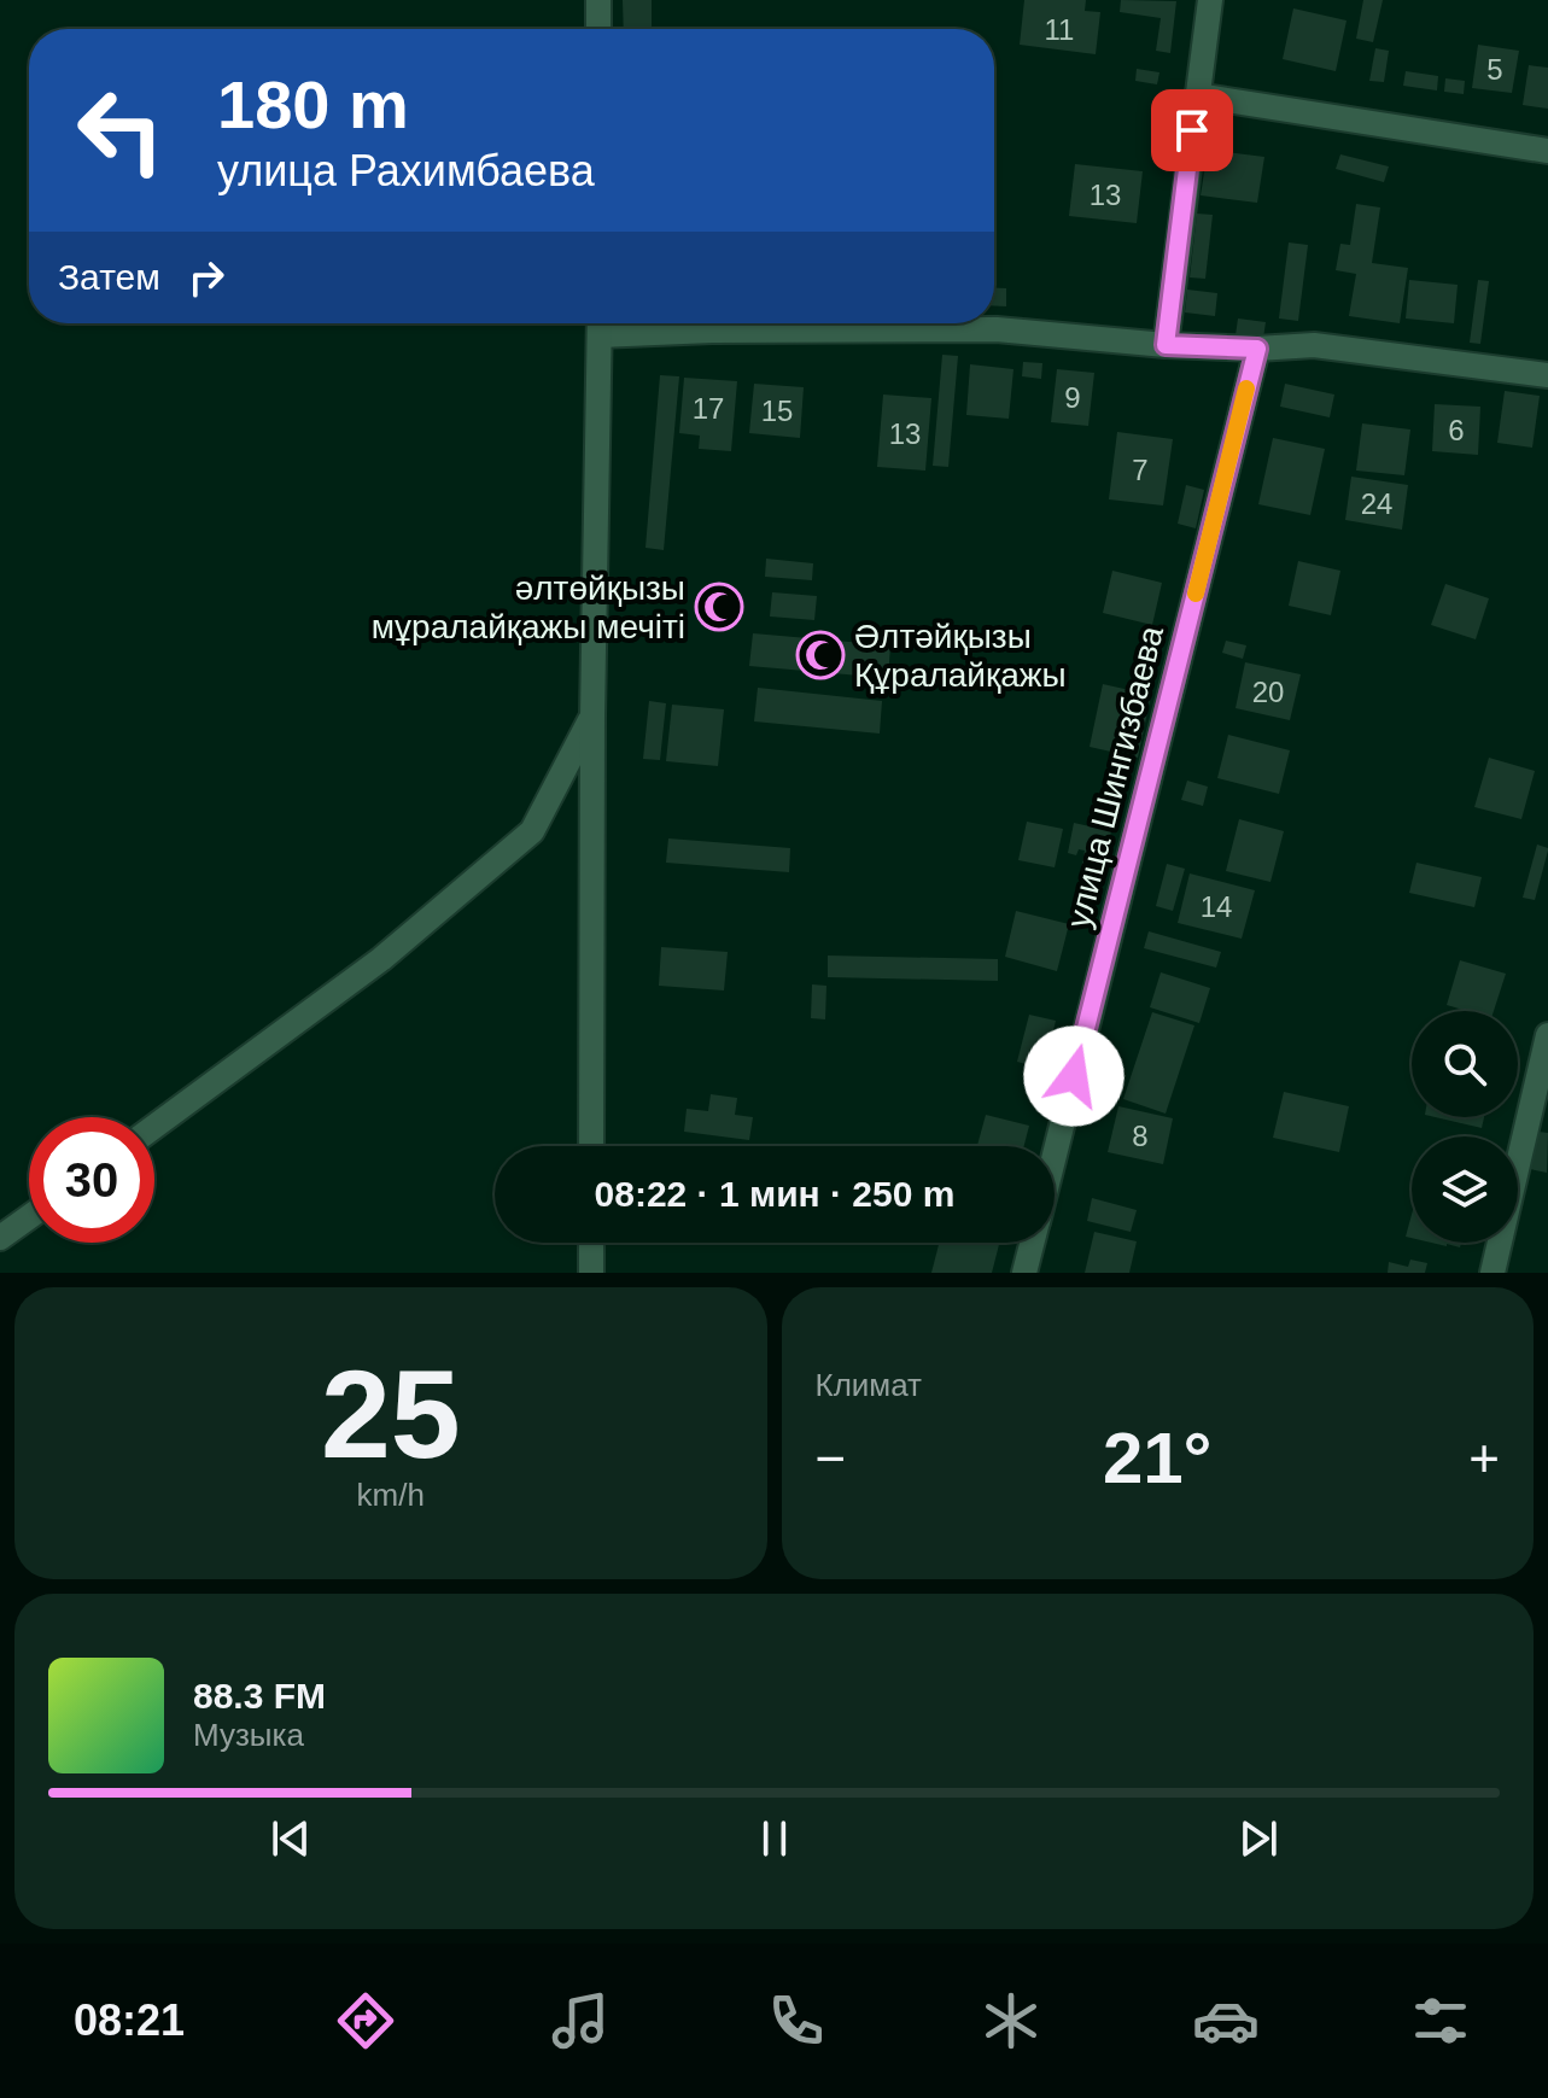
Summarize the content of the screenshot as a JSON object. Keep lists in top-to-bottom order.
{
  "streets": {
    "street": ["улица Шингизбаева"]
  },
  "places": {
    "mosque": ["әлтөйқызы мұралайқажы мечіті", "Әлтәйқызы Құралайқажы"]
  },
  "house_numbers": [
    "11",
    "5",
    "13",
    "9",
    "17",
    "15",
    "6",
    "13",
    "7",
    "24",
    "20",
    "14",
    "8"
  ],
  "page": {
    "turn": ["180 m", "улица Рахимбаева"],
    "then": "Затем",
    "limit": "30",
    "trip": "08:22 · 1 мин · 250 m",
    "tile": [
      ["25", "km/h"],
      "Климат"
    ],
    "heat": ["−", "21°", "+"],
    "song": ["88.3 FM", "Музыка"],
    "tabs": "08:21"
  }
}
